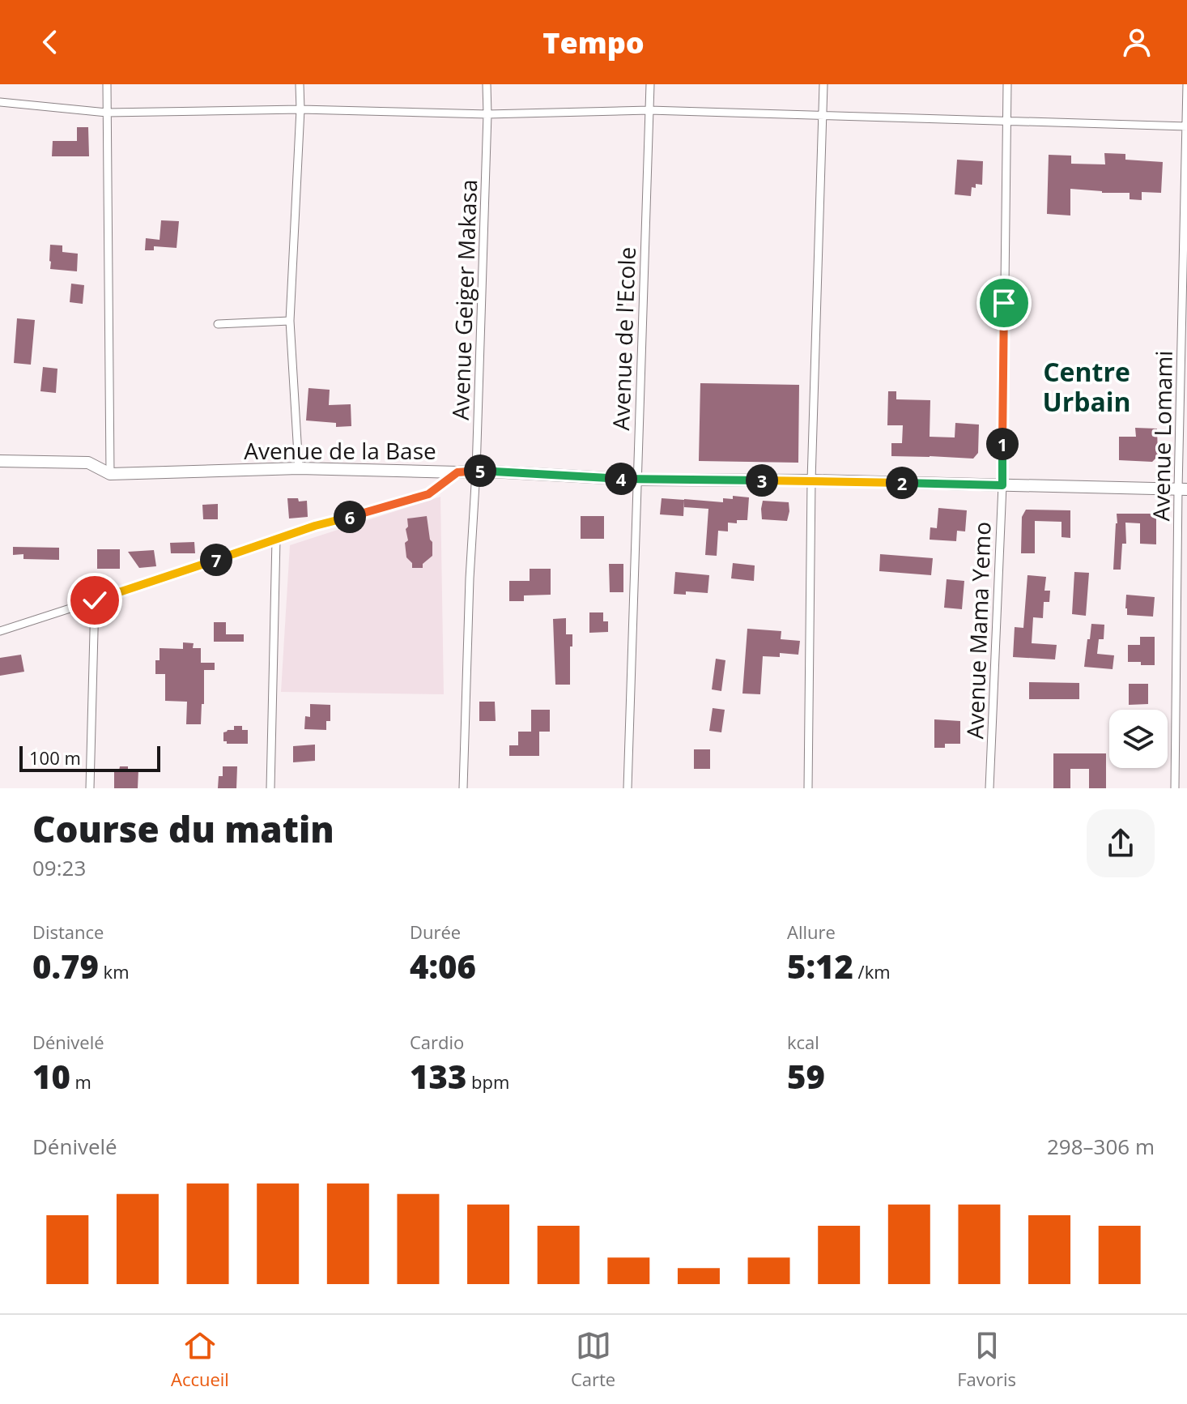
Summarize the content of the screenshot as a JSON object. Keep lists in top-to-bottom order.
{
  "streets": {
    "main road": ["Avenue de la Base"],
    "street": [
      "Avenue Geiger Makasa",
      "Avenue de l'Ecole",
      "Avenue Lomami",
      "Avenue Mama Yemo"
    ]
  },
  "crossings": [
    ["Avenue Geiger Makasa", "Avenue de la Base"],
    ["Avenue de l'Ecole", "Avenue de la Base"],
    ["Avenue Lomami", "Avenue de la Base"],
    ["Avenue de la Base", "Avenue Mama Yemo"]
  ],
  "districts": ["Centre Urbain"],
  "scale_bar": "100 m",
  "page": {
    "header": "Tempo",
    "pins": [
      "1",
      "5",
      "4",
      "3",
      "2",
      "6",
      "7"
    ],
    "scale": "100 m",
    "heading": ["Course du matin", "09:23"],
    "stats": [
      ["Distance", "0.79 km"],
      ["Durée", "4:06"],
      ["Allure", "5:12 /km"],
      ["Dénivelé", "10 m"],
      ["Cardio", "133 bpm"],
      ["kcal", "59"]
    ],
    "chart": ["Dénivelé", "298–306 m"],
    "tabs": ["Accueil", "Carte", "Favoris"]
  }
}
